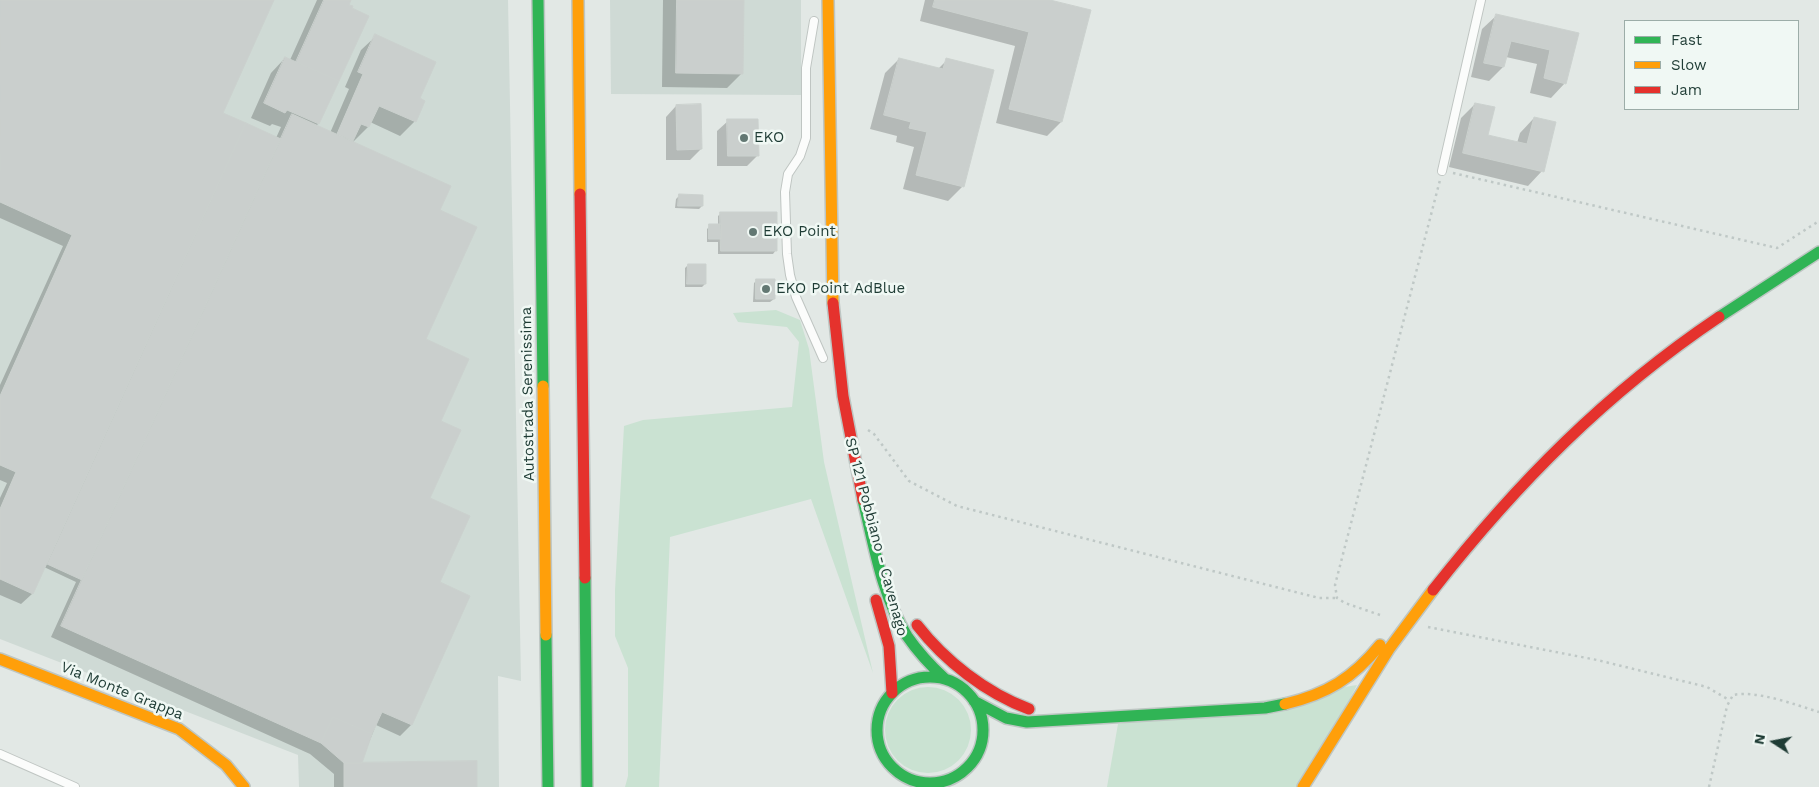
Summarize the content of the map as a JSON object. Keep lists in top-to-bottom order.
{
  "streets": {
    "main road": ["Autostrada Serenissima", "SP 121 Pobbiano - Cavenago", "Via Monte Grappa"]
  },
  "places": ["EKO", "EKO Point", "EKO Point AdBlue"],
  "legend": ["Fast", "Slow", "Jam"],
  "north": "left"
}
